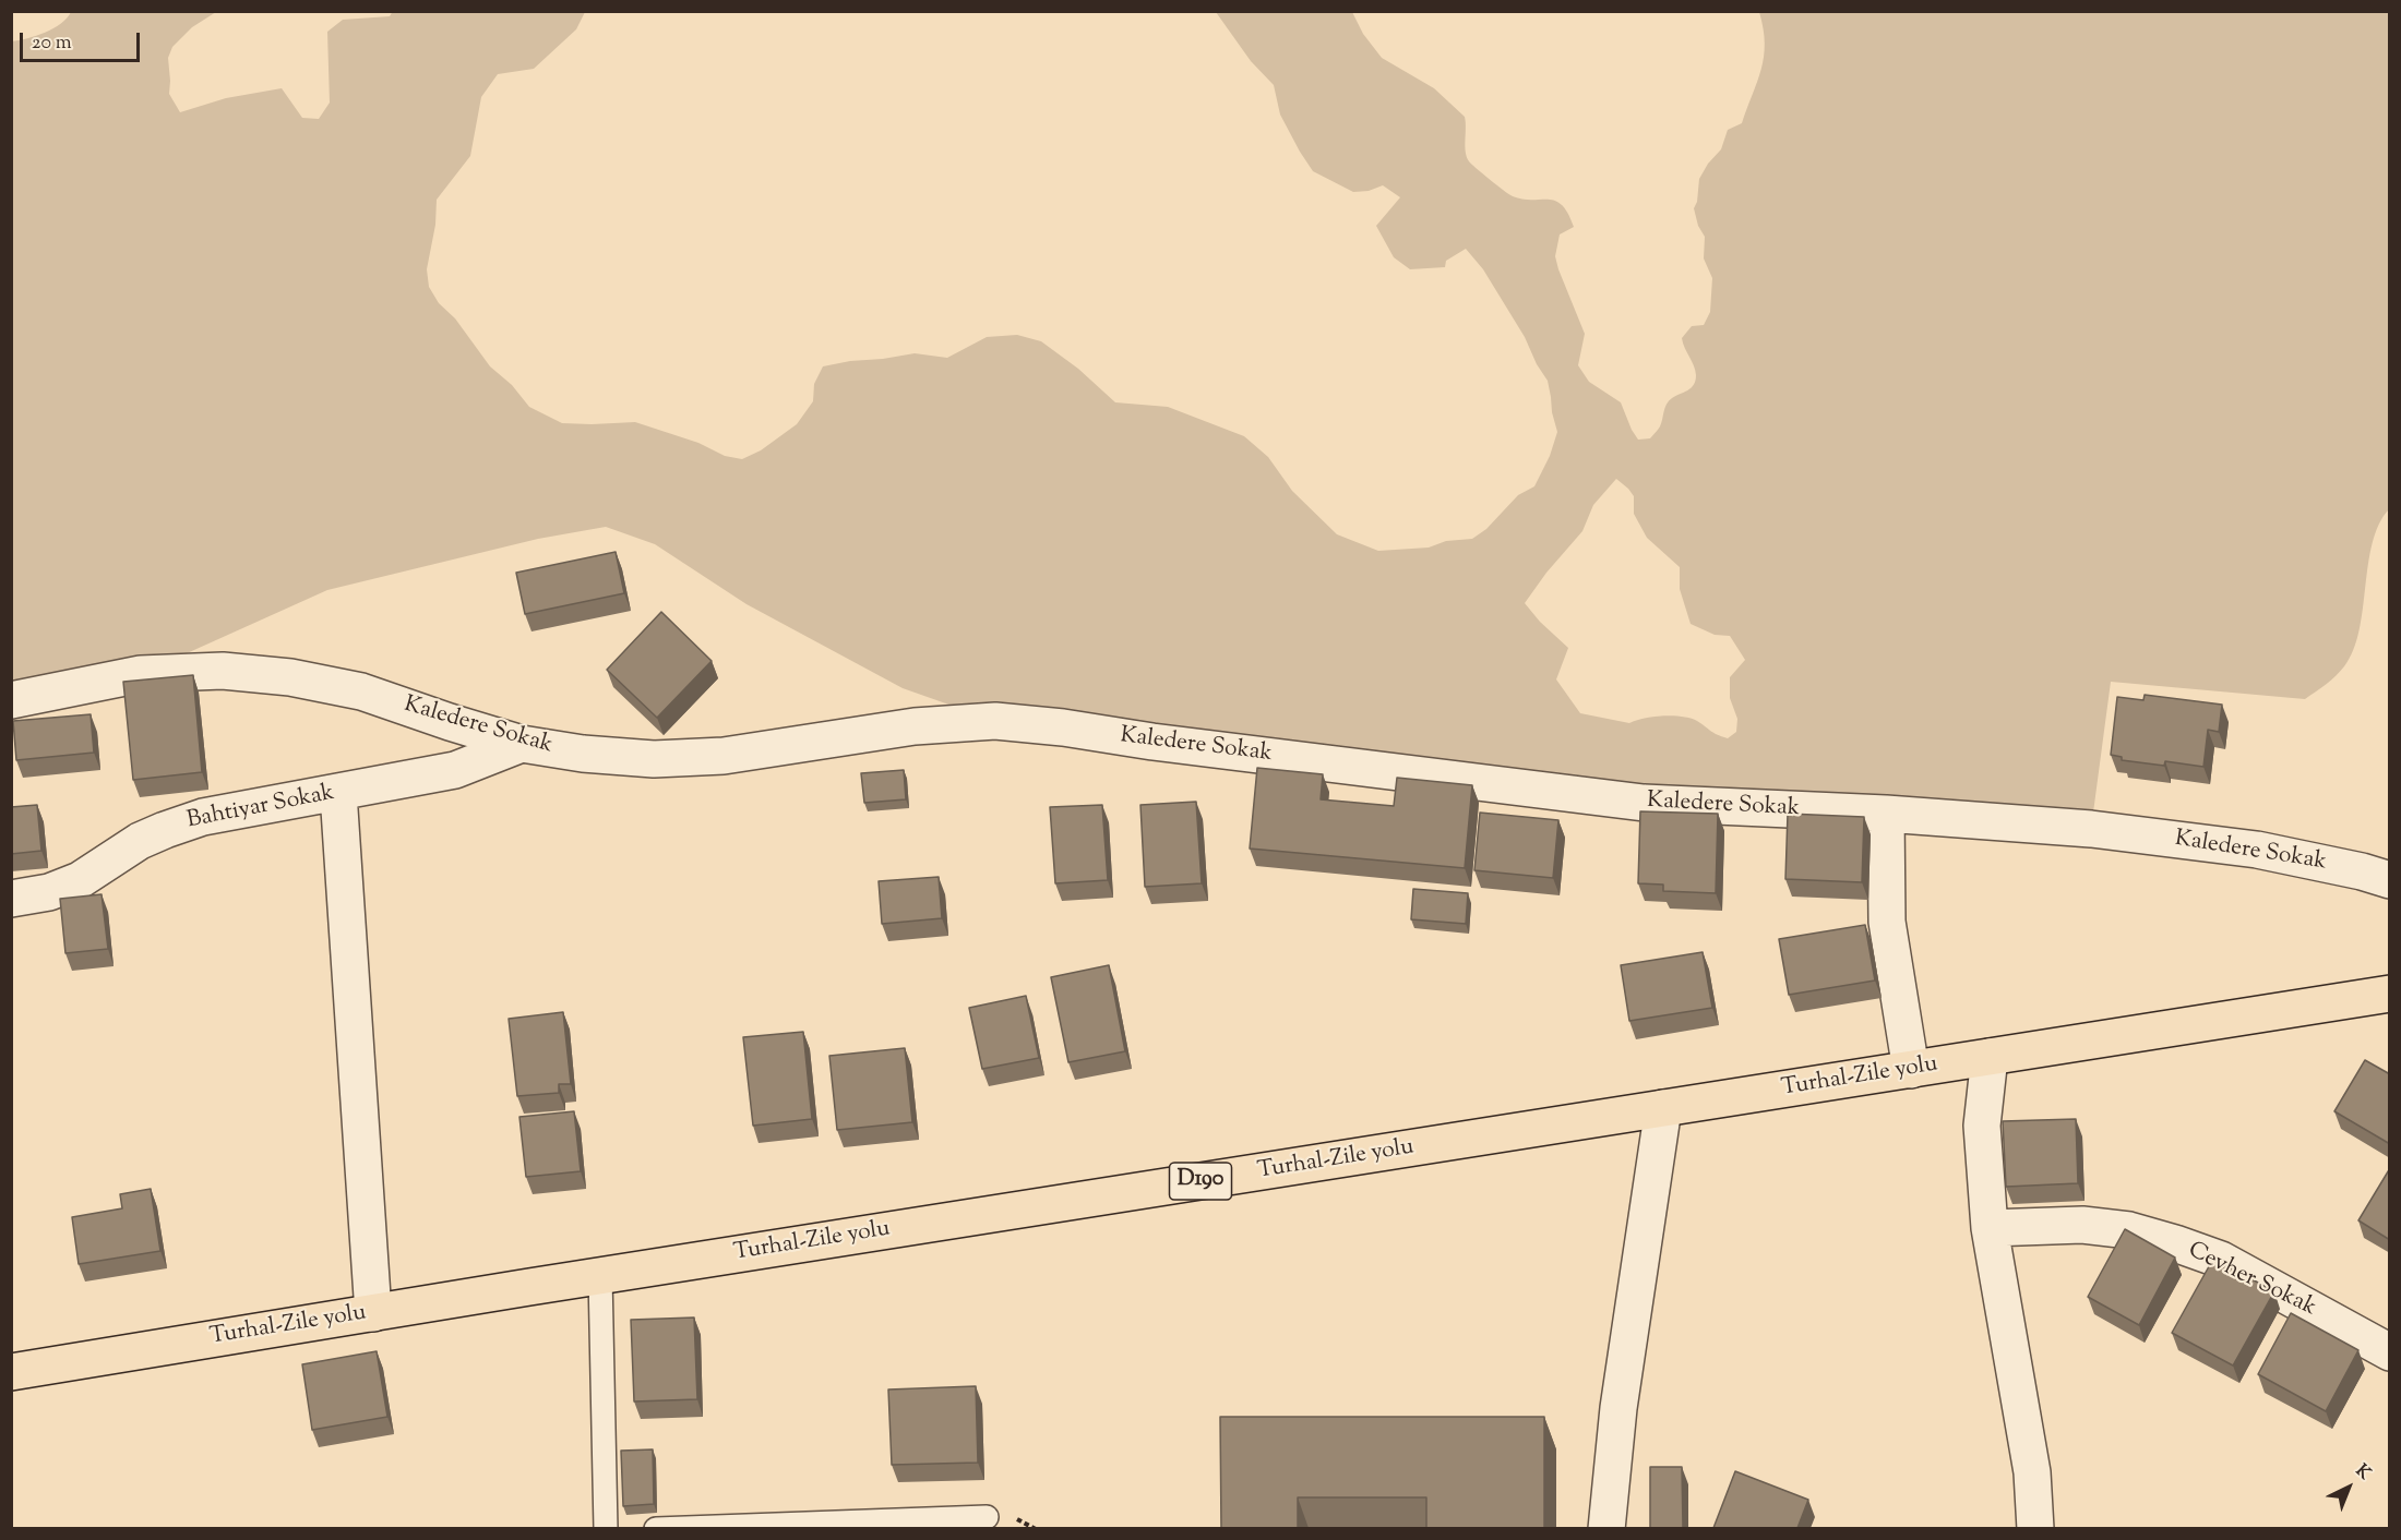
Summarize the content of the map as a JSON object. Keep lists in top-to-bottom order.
{
  "streets": {
    "main road": ["Turhal-Zile yolu", "D190"],
    "street": ["Kaledere Sokak", "Bahtiyar Sokak", "Cevher Sokak"]
  },
  "crossings": [
    ["Kaledere Sokak", "Bahtiyar Sokak"]
  ],
  "scale_bar": "20 m",
  "north": "top right"
}
